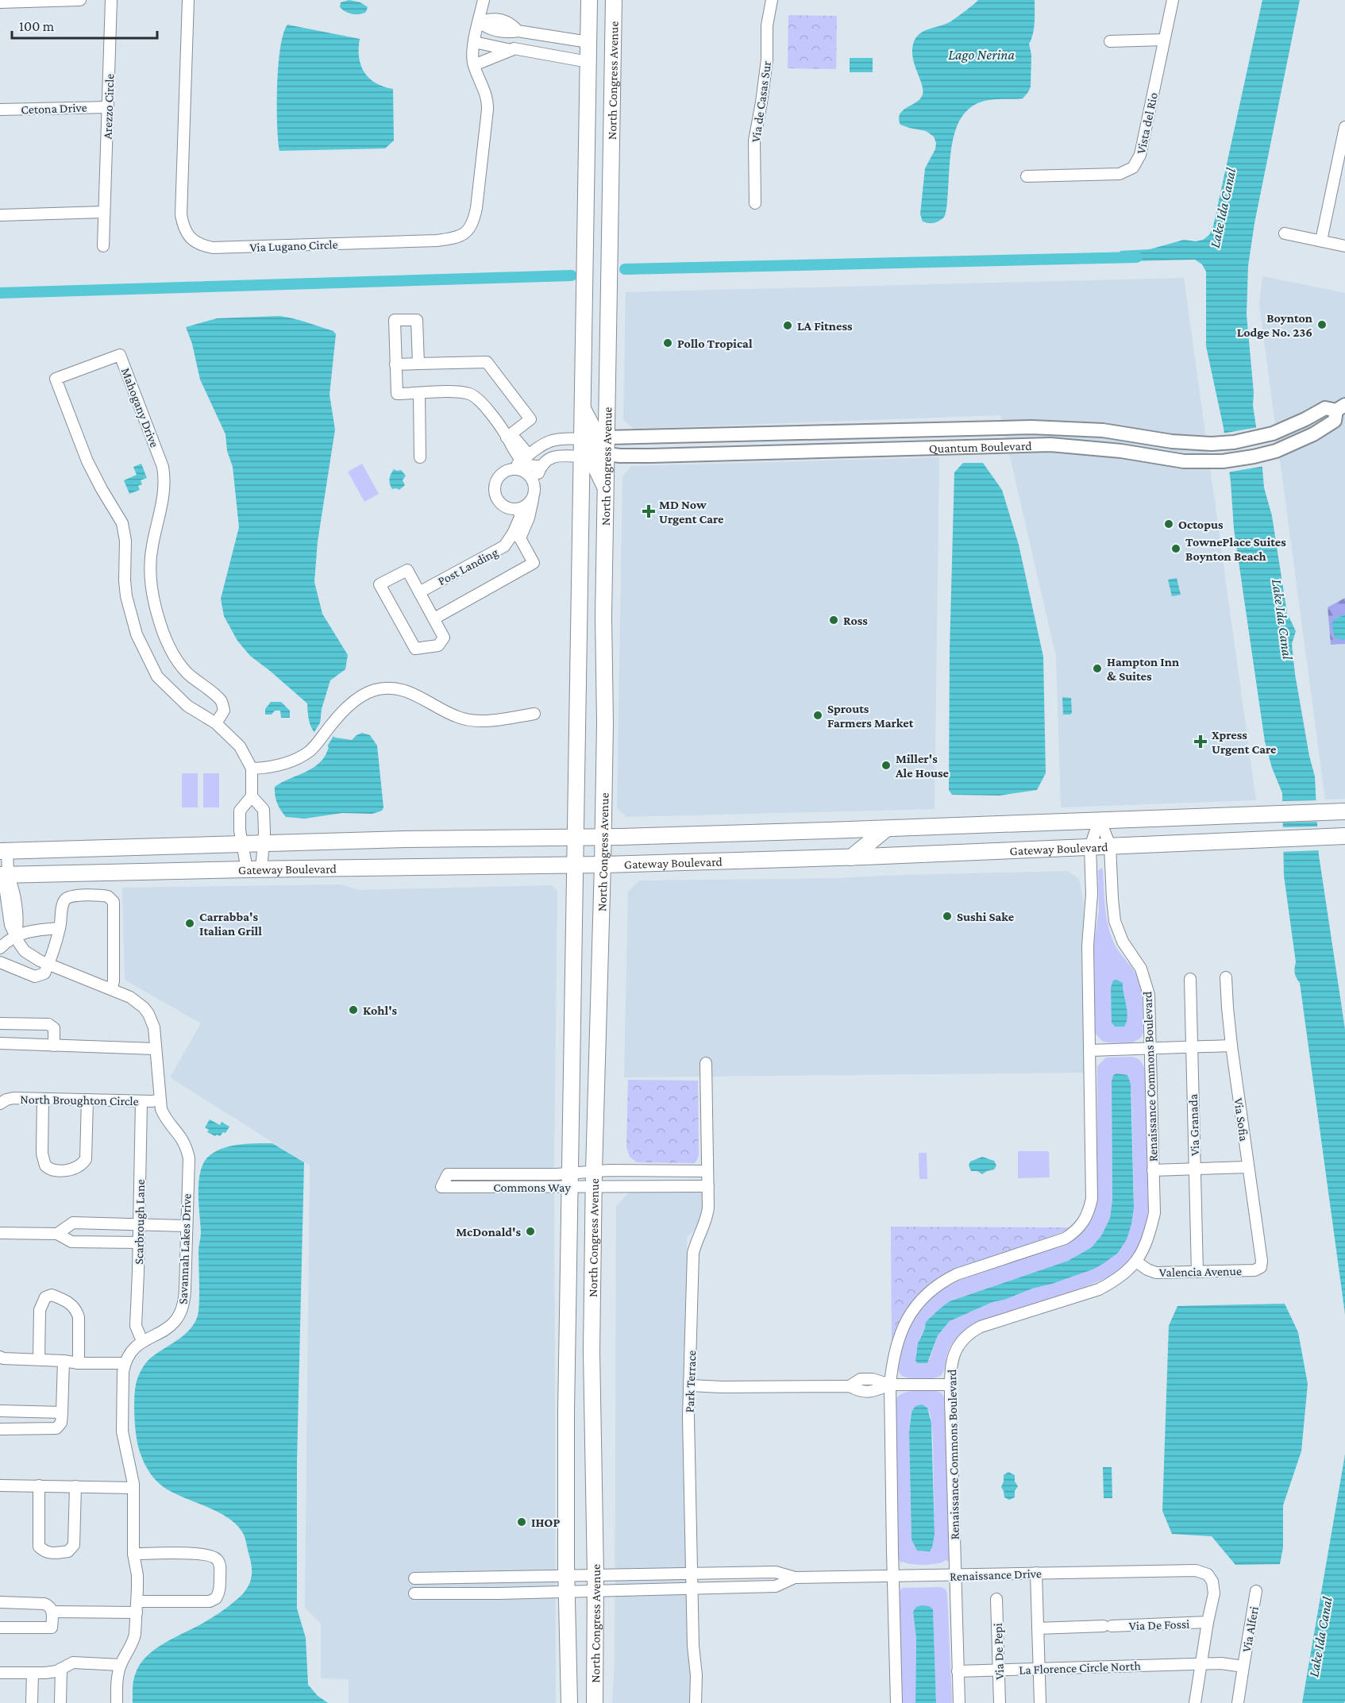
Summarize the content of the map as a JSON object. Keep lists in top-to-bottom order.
{
  "streets": {
    "main road": ["North Congress Avenue", "Gateway Boulevard"],
    "street": [
      "Via de Casas Sur",
      "Arezzo Circle",
      "Cetona Drive",
      "Vista del Rio",
      "Via Lugano Circle",
      "Mahogany Drive",
      "Quantum Boulevard",
      "Post Landing",
      "Renaissance Commons Boulevard",
      "North Broughton Circle",
      "Via Sofia",
      "Via Granada",
      "Commons Way",
      "Scarbrough Lane",
      "Savannah Lakes Drive",
      "Valencia Avenue",
      "Park Terrace",
      "Renaissance Drive",
      "Via De Fossi",
      "Via Alferi",
      "Via De Pepi",
      "La Florence Circle North"
    ]
  },
  "crossings": [
    ["North Congress Avenue", "Quantum Boulevard"],
    ["North Congress Avenue", "Gateway Boulevard"],
    ["North Congress Avenue", "Commons Way"],
    ["North Congress Avenue", "Renaissance Drive"],
    ["Arezzo Circle", "Cetona Drive"],
    ["Gateway Boulevard", "Renaissance Commons Boulevard"],
    ["Renaissance Commons Boulevard", "Valencia Avenue"],
    ["Renaissance Commons Boulevard", "Renaissance Drive"],
    ["Renaissance Commons Boulevard", "La Florence Circle North"],
    ["North Broughton Circle", "Scarbrough Lane"],
    ["North Broughton Circle", "Savannah Lakes Drive"],
    ["Via Sofia", "Valencia Avenue"],
    ["Via Granada", "Valencia Avenue"],
    ["Commons Way", "Park Terrace"],
    ["Scarbrough Lane", "Savannah Lakes Drive"],
    ["Park Terrace", "Renaissance Drive"],
    ["Renaissance Drive", "Via De Fossi"],
    ["Via Alferi", "La Florence Circle North"],
    ["Via De Pepi", "La Florence Circle North"]
  ],
  "water": ["Lago Nerina", "Lake Ida Canal"],
  "places": {
    "other": [
      "Boynton Lodge No. 236",
      "LA Fitness",
      "Pollo Tropical",
      "Octopus",
      "TownePlace Suites Boynton Beach",
      "Ross",
      "Hampton Inn & Suites",
      "Sprouts Farmers Market",
      "Miller's Ale House",
      "Sushi Sake",
      "Carrabba's Italian Grill",
      "Kohl's",
      "McDonald's",
      "IHOP"
    ],
    "health": ["MD Now Urgent Care", "Xpress Urgent Care"]
  },
  "scale_bar": "100 m"
}
